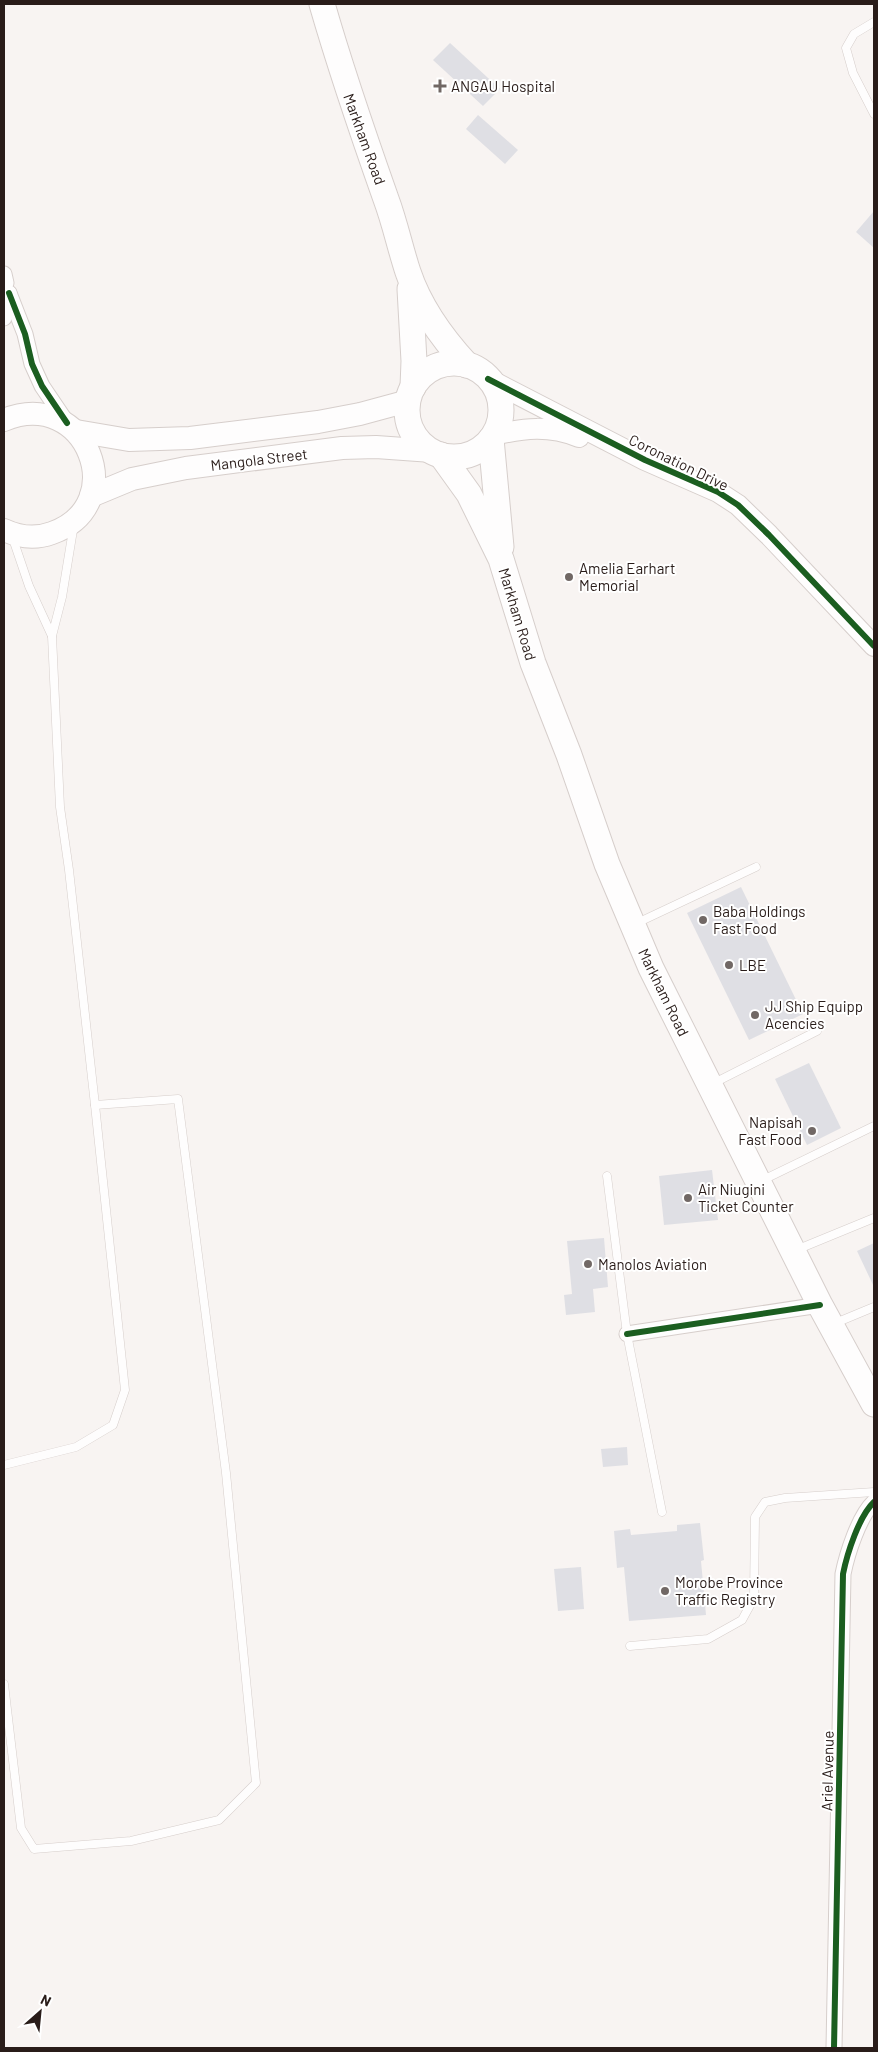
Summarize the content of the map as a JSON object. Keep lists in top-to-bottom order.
{
  "streets": {
    "main road": ["Markham Road", "Mangola Street"],
    "street": ["Coronation Drive", "Ariel Avenue"]
  },
  "crossings": [
    ["Markham Road", "Mangola Street"],
    ["Markham Road", "Coronation Drive"],
    ["Mangola Street", "Coronation Drive"]
  ],
  "places": {
    "health": ["ANGAU Hospital"],
    "other": [
      "Amelia Earhart Memorial",
      "Baba Holdings Fast Food",
      "LBE",
      "JJ Ship Equipp Acencies",
      "Napisah Fast Food",
      "Air Niugini Ticket Counter",
      "Manolos Aviation",
      "Morobe Province Traffic Registry"
    ]
  },
  "north": "top right"
}
